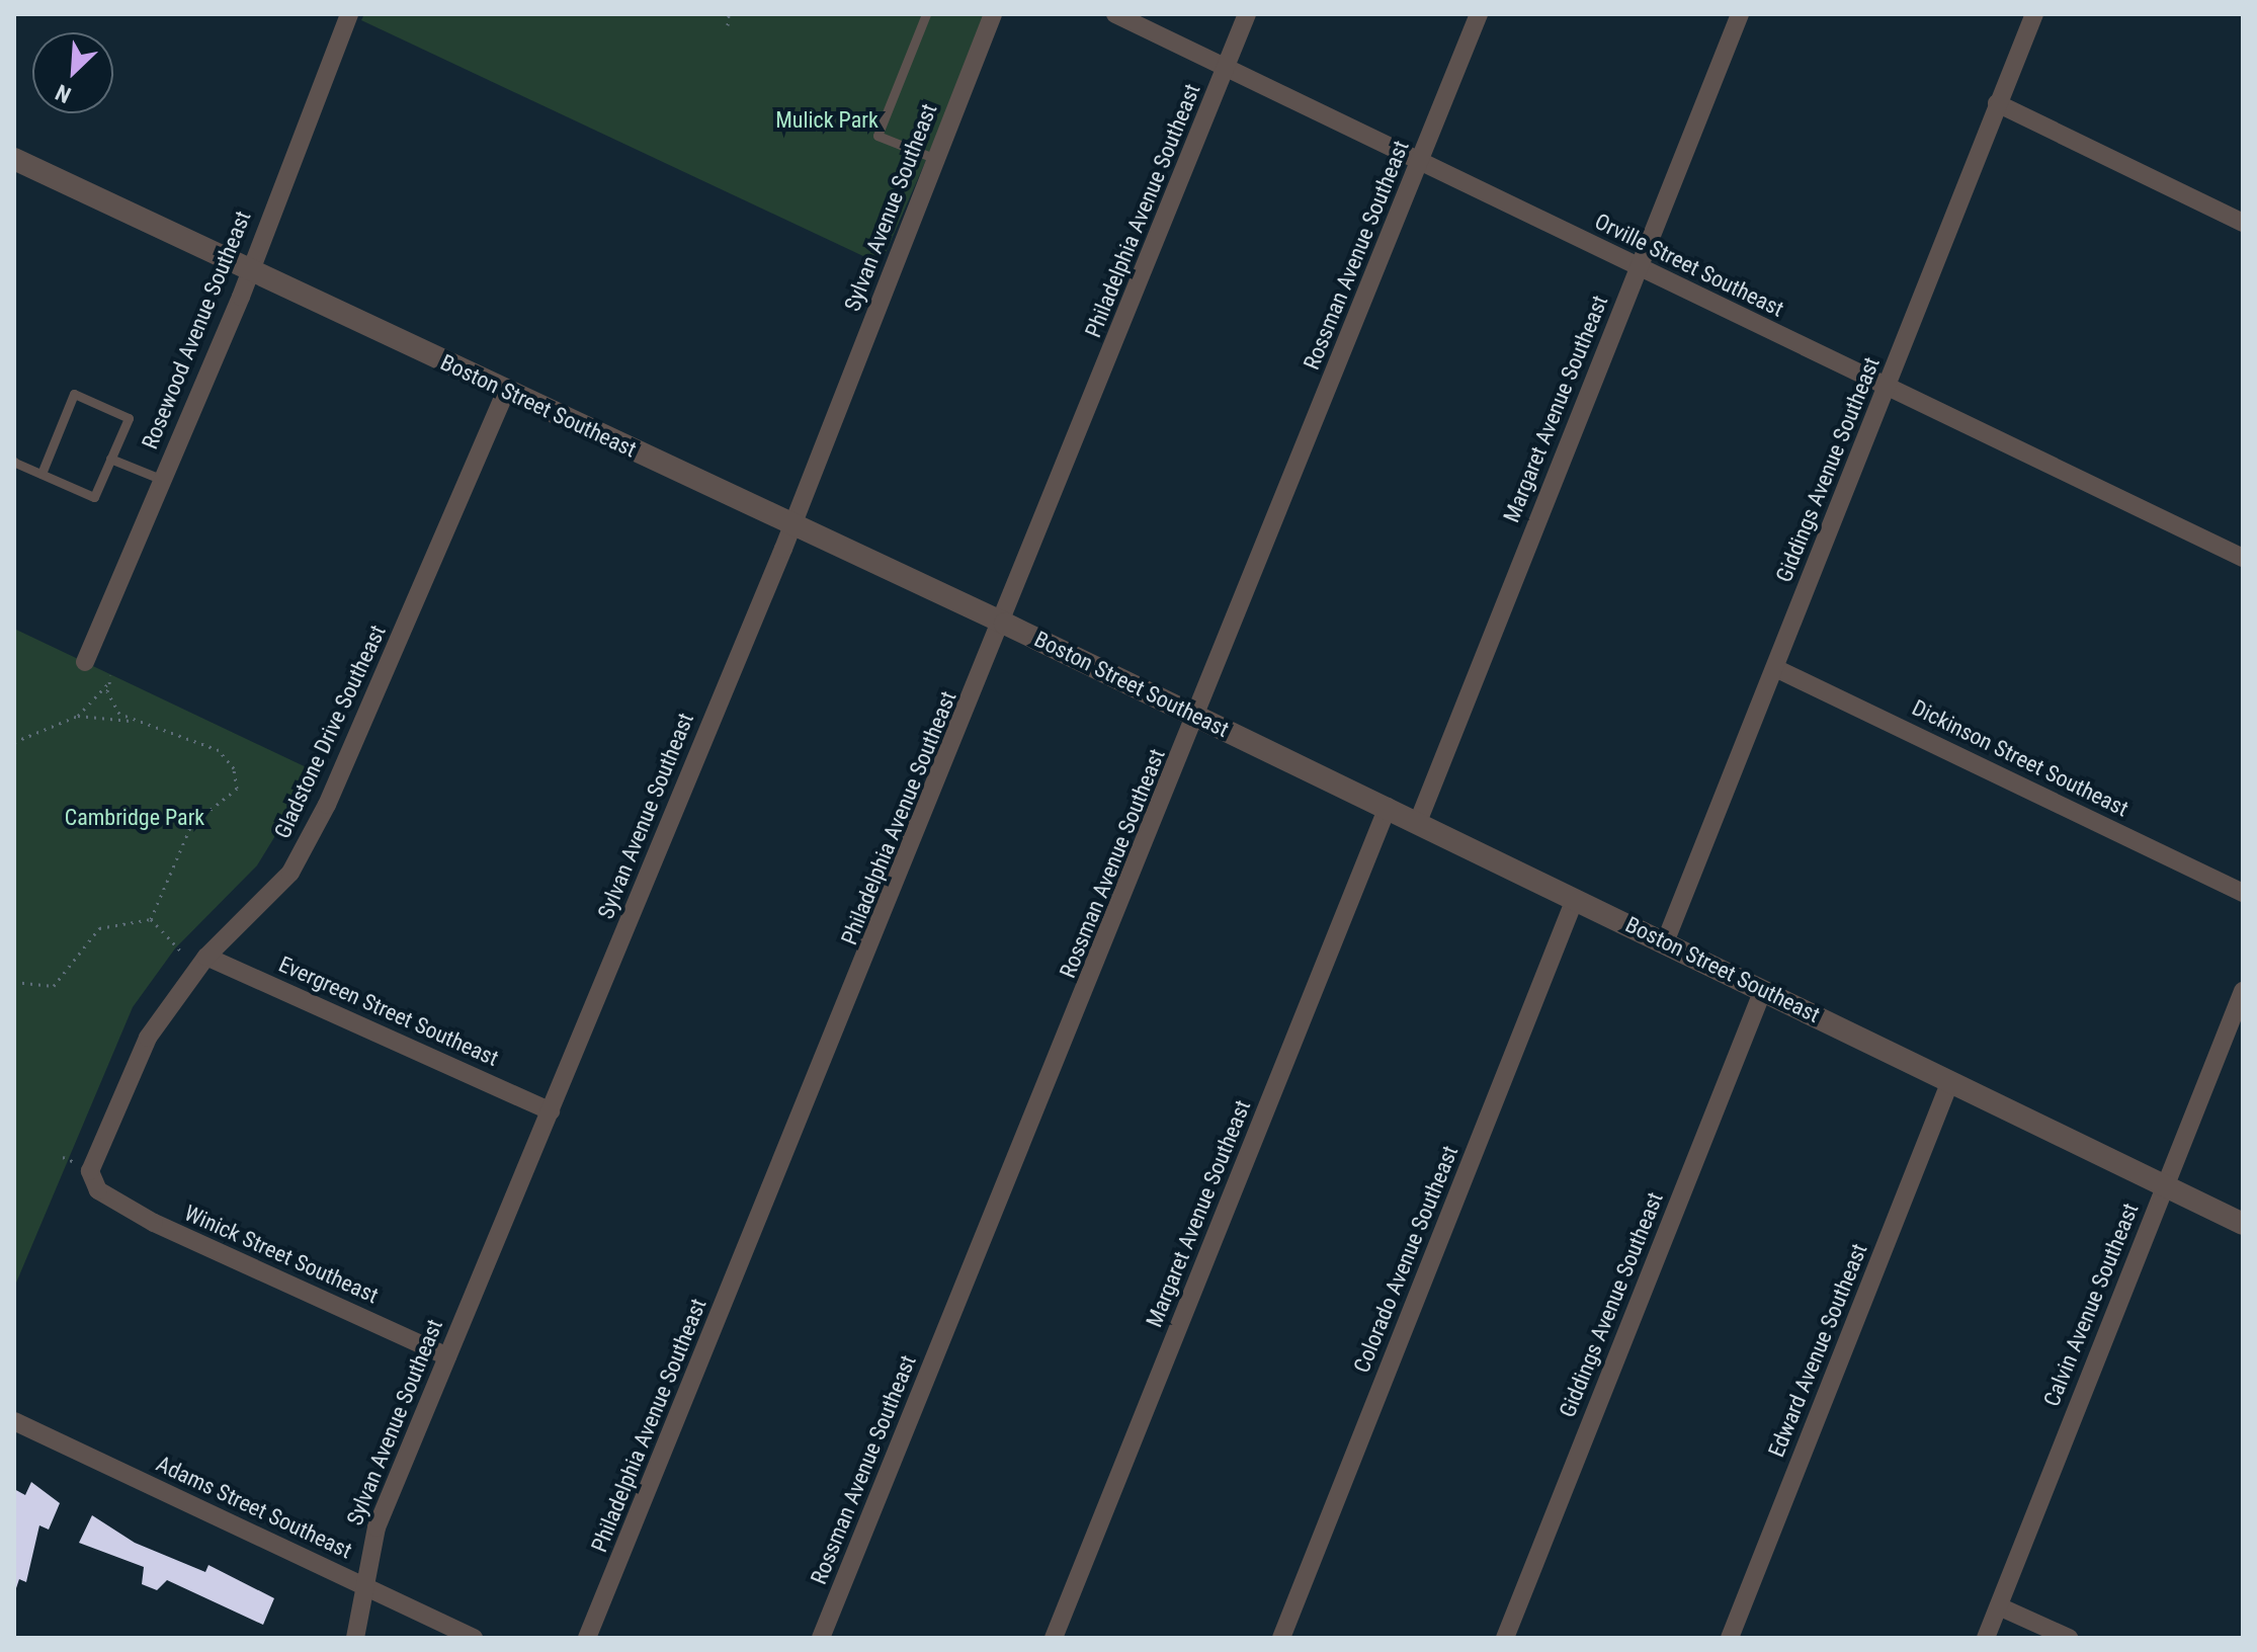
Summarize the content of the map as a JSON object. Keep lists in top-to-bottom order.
{
  "streets": {
    "street": [
      "Sylvan Avenue Southeast",
      "Philadelphia Avenue Southeast",
      "Rossman Avenue Southeast",
      "Orville Street Southeast",
      "Rosewood Avenue Southeast",
      "Boston Street Southeast",
      "Margaret Avenue Southeast",
      "Giddings Avenue Southeast",
      "Gladstone Drive Southeast",
      "Dickinson Street Southeast",
      "Evergreen Street Southeast",
      "Winick Street Southeast",
      "Colorado Avenue Southeast",
      "Calvin Avenue Southeast",
      "Edward Avenue Southeast",
      "Adams Street Southeast"
    ]
  },
  "crossings": [
    ["Sylvan Avenue Southeast", "Boston Street Southeast"],
    ["Sylvan Avenue Southeast", "Evergreen Street Southeast"],
    ["Sylvan Avenue Southeast", "Winick Street Southeast"],
    ["Sylvan Avenue Southeast", "Adams Street Southeast"],
    ["Philadelphia Avenue Southeast", "Orville Street Southeast"],
    ["Philadelphia Avenue Southeast", "Boston Street Southeast"],
    ["Rossman Avenue Southeast", "Orville Street Southeast"],
    ["Rossman Avenue Southeast", "Boston Street Southeast"],
    ["Orville Street Southeast", "Margaret Avenue Southeast"],
    ["Orville Street Southeast", "Giddings Avenue Southeast"],
    ["Rosewood Avenue Southeast", "Boston Street Southeast"],
    ["Boston Street Southeast", "Margaret Avenue Southeast"],
    ["Boston Street Southeast", "Giddings Avenue Southeast"],
    ["Boston Street Southeast", "Gladstone Drive Southeast"],
    ["Boston Street Southeast", "Colorado Avenue Southeast"],
    ["Boston Street Southeast", "Calvin Avenue Southeast"],
    ["Boston Street Southeast", "Edward Avenue Southeast"],
    ["Giddings Avenue Southeast", "Dickinson Street Southeast"],
    ["Gladstone Drive Southeast", "Evergreen Street Southeast"],
    ["Gladstone Drive Southeast", "Winick Street Southeast"]
  ],
  "parks": ["Mulick Park", "Cambridge Park"],
  "north": "bottom left"
}
